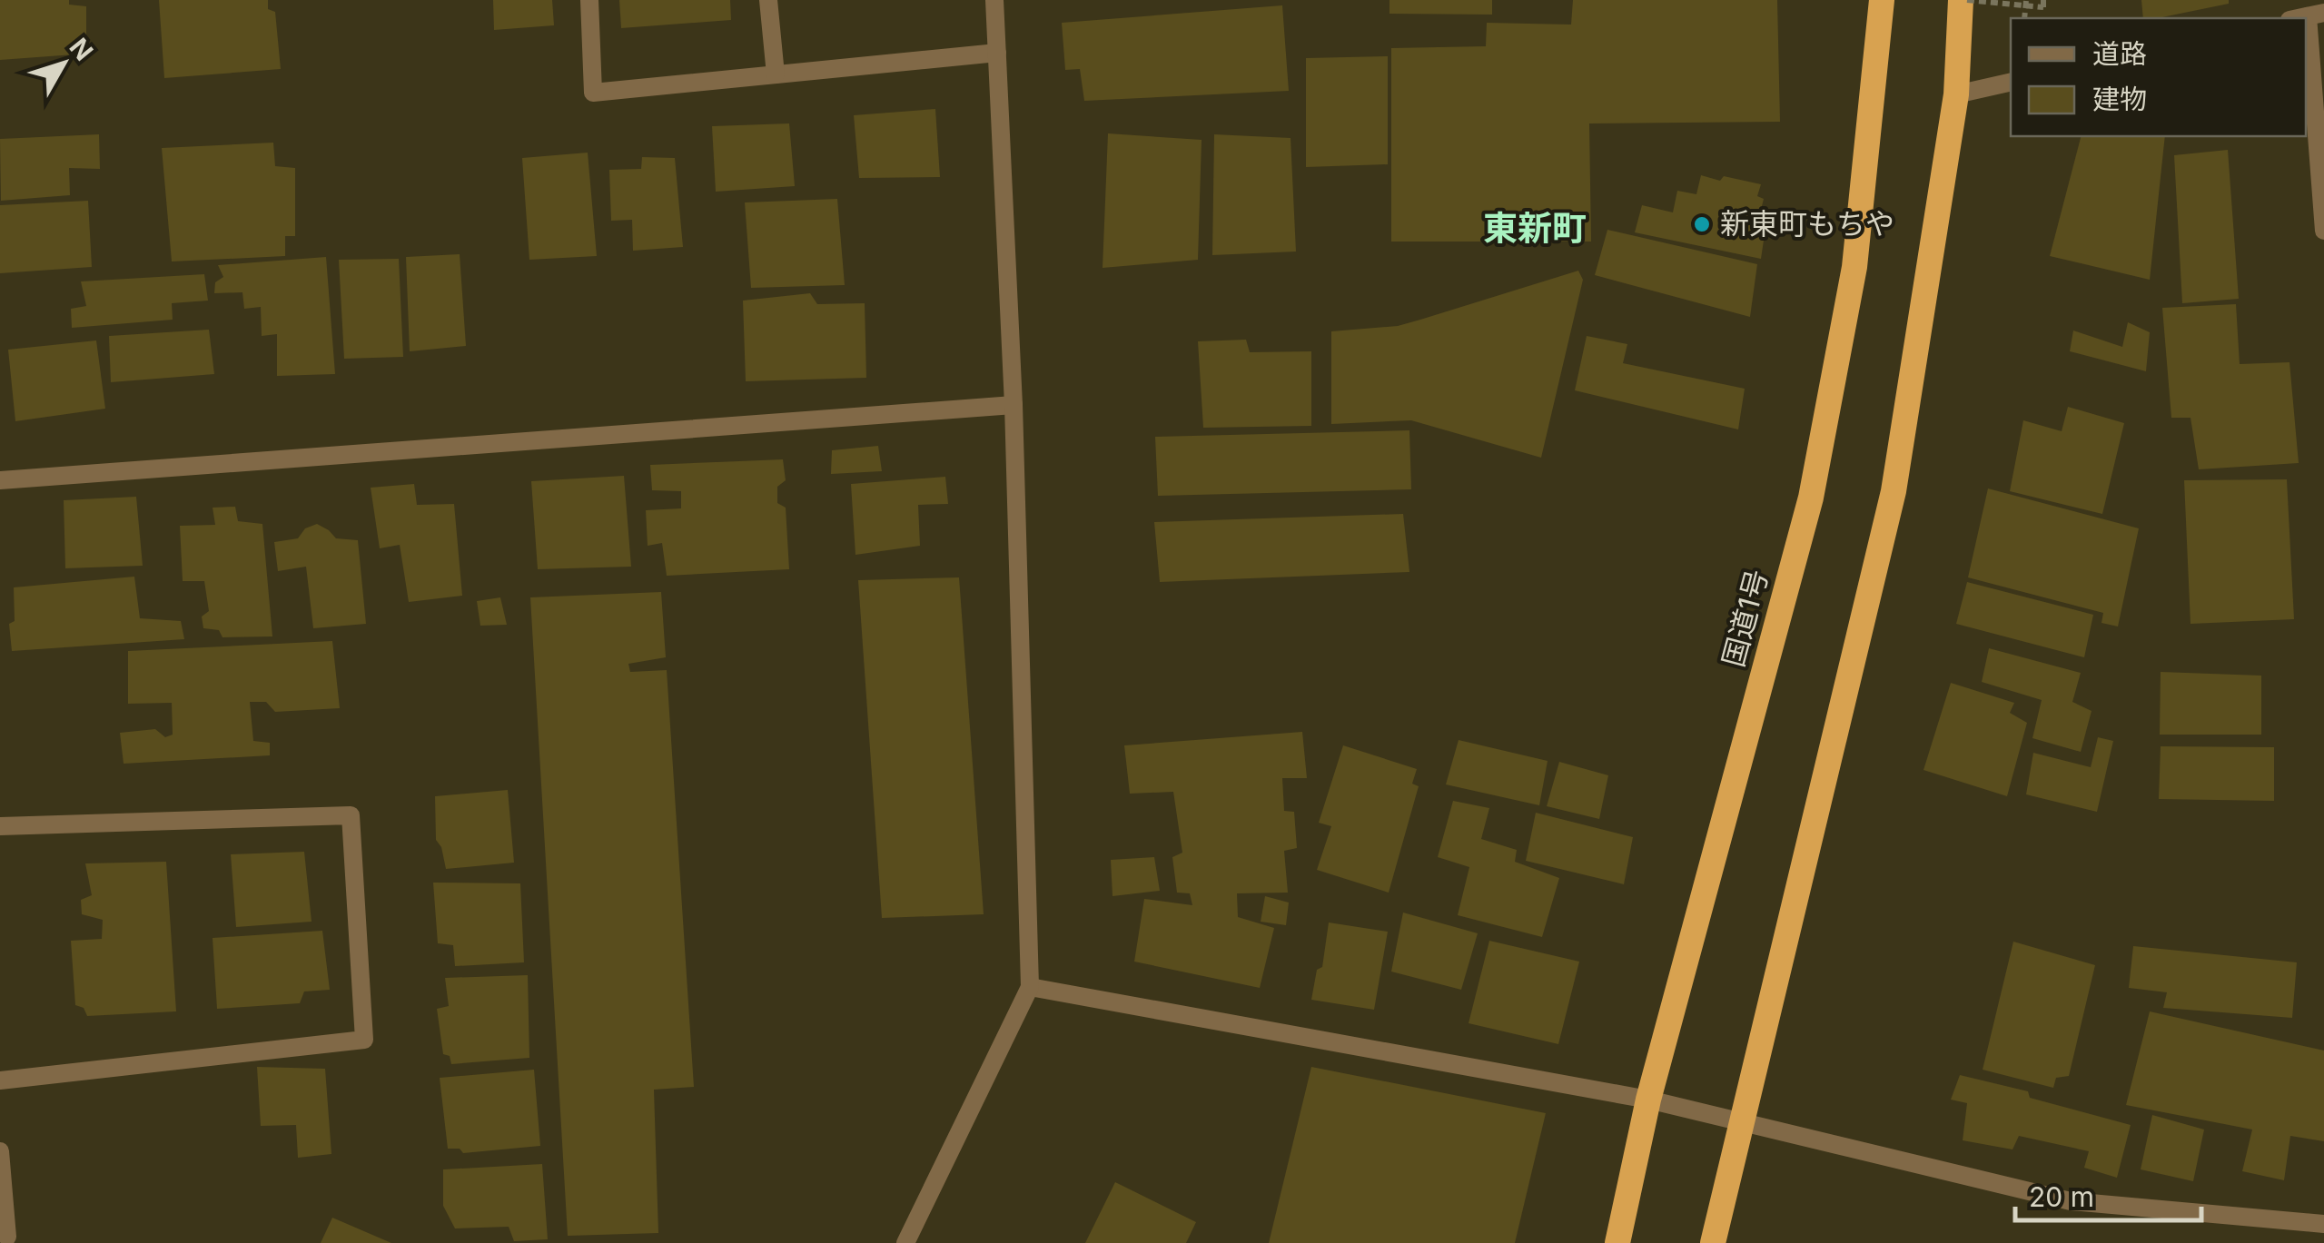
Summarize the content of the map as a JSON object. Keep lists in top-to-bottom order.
{
  "streets": {
    "highway": ["国道1号"]
  },
  "districts": ["東新町"],
  "places": ["新東町もちや"],
  "legend": ["道路", "建物"],
  "scale_bar": "20 m",
  "north": "top right"
}
